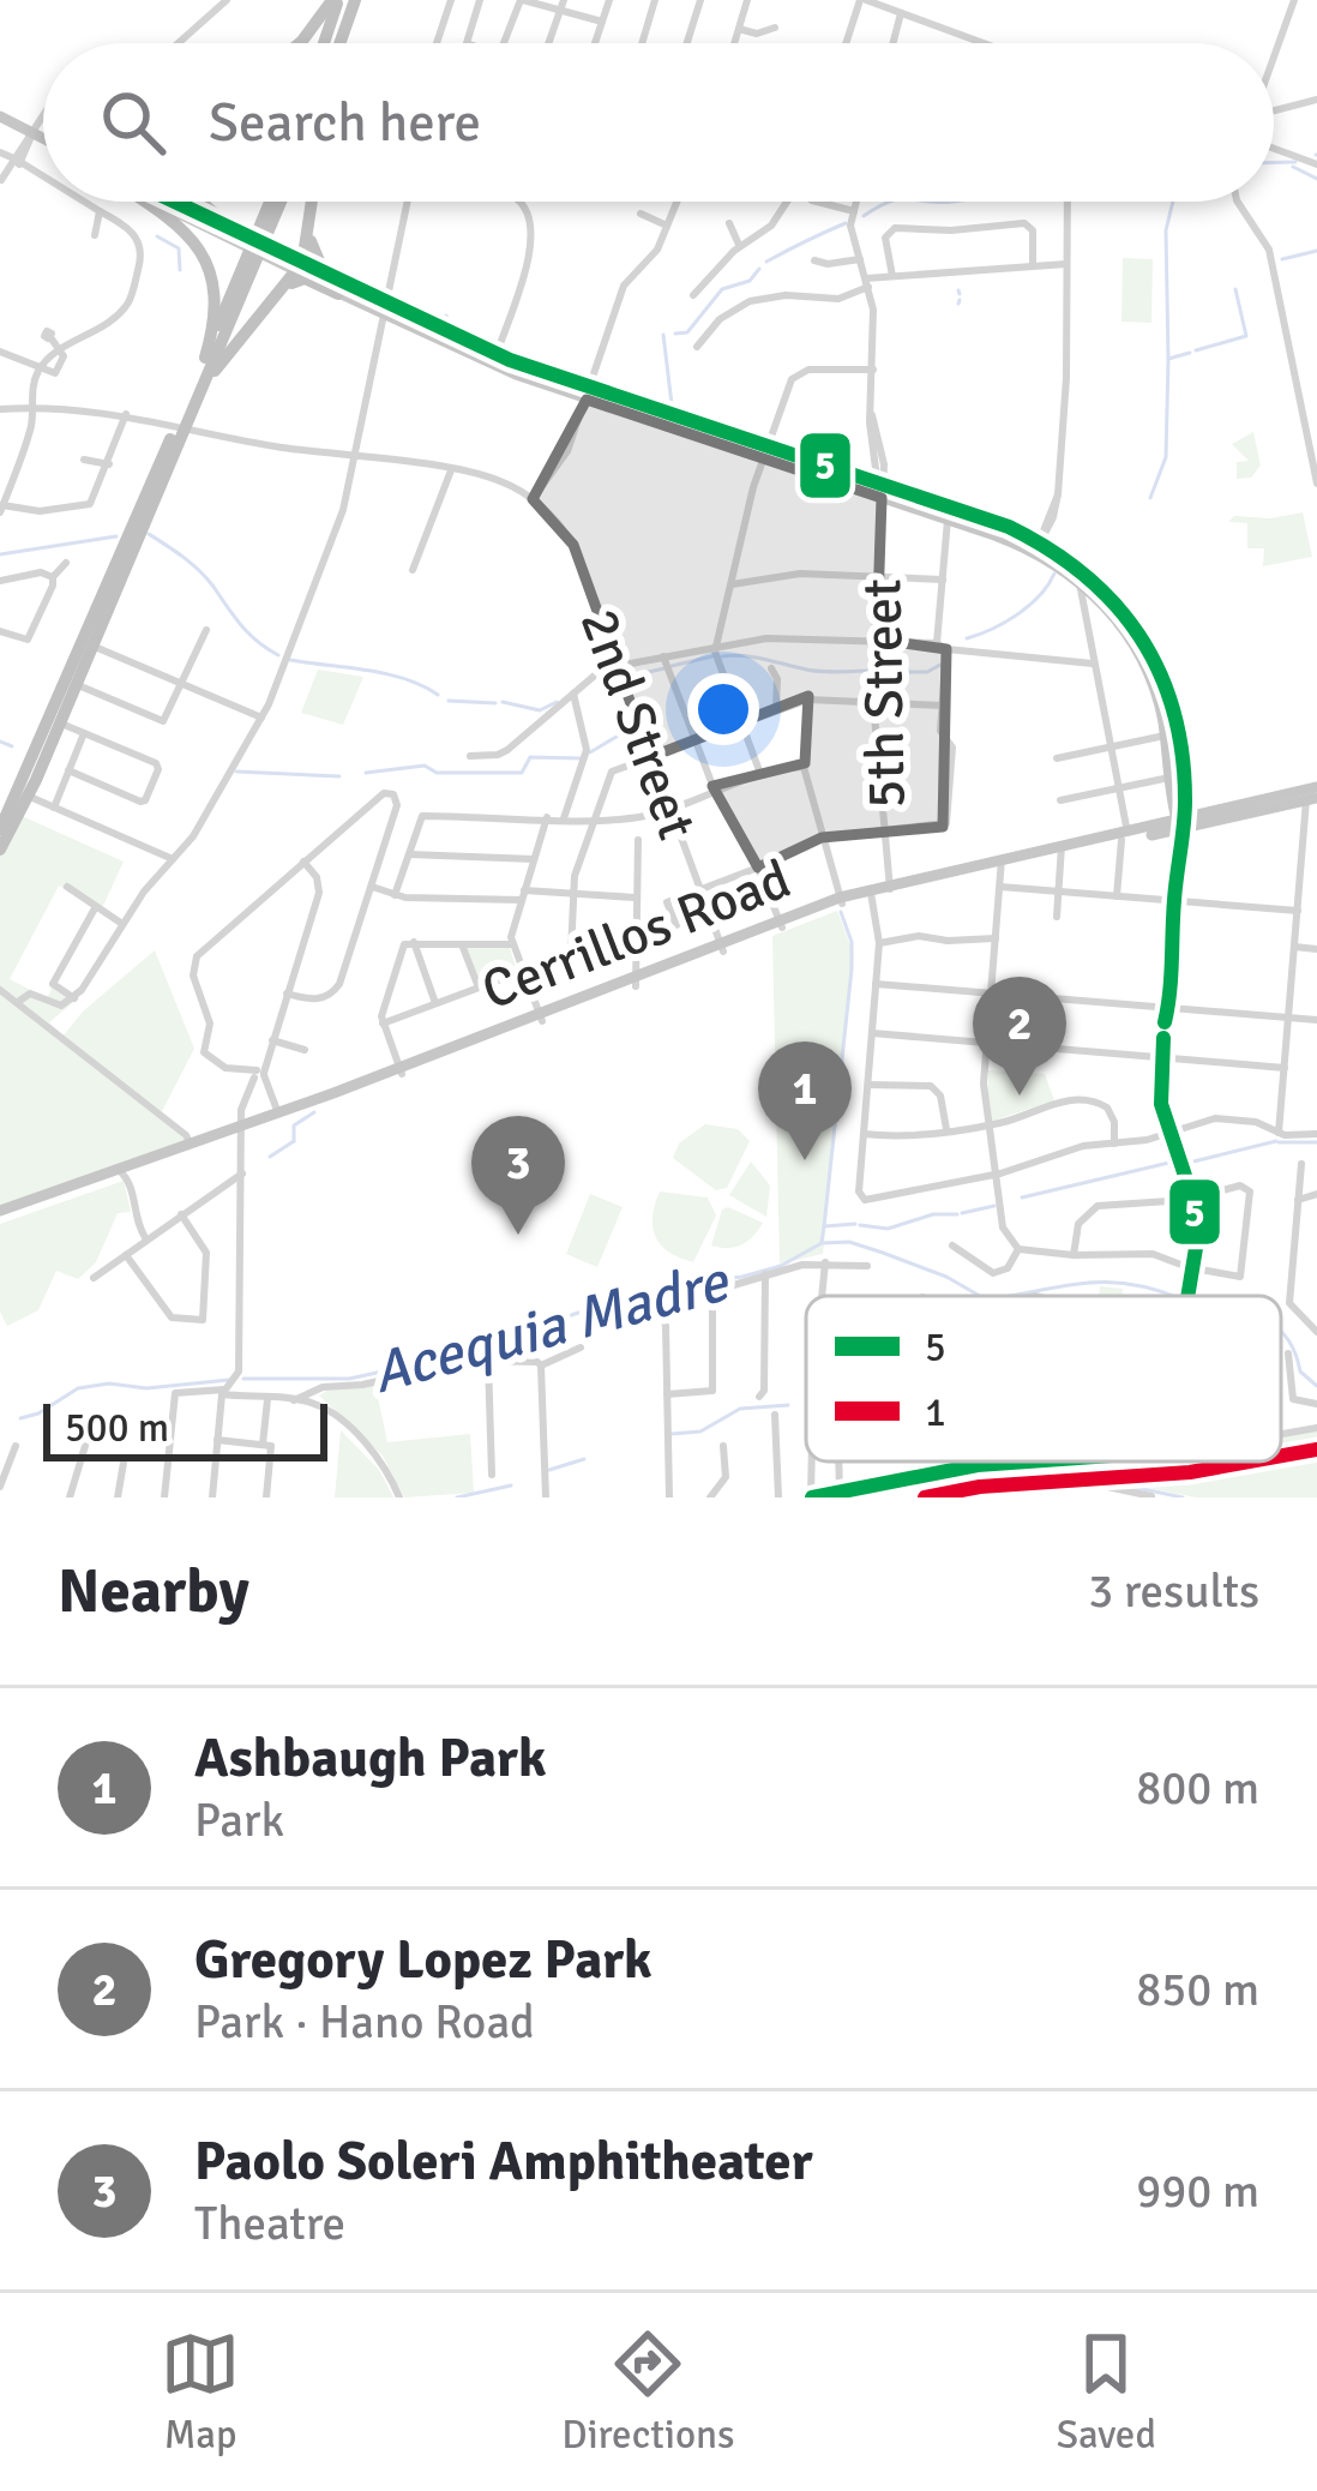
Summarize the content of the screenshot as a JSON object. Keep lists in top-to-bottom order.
{
  "streets": {
    "main road": ["Cerrillos Road"],
    "street": ["5th Street", "2nd Street"]
  },
  "crossings": [
    ["5th Street", "Cerrillos Road"],
    ["2nd Street", "Cerrillos Road"]
  ],
  "water": ["Acequia Madre"],
  "lines": ["transit line 5", "transit line 1"],
  "legend": ["5", "1"],
  "scale_bar": "500 m",
  "page": {
    "search": "Search here",
    "pins": ["2", "1", "3"],
    "scale": "500 m",
    "heading": ["Nearby", "3 results"],
    "list": [
      {
        "mark": "1",
        "name": "Ashbaugh Park",
        "note": "Park",
        "value": "800 m"
      },
      {
        "mark": "2",
        "name": "Gregory Lopez Park",
        "note": "Park · Hano Road",
        "value": "850 m"
      },
      {
        "mark": "3",
        "name": "Paolo Soleri Amphitheater",
        "note": "Theatre",
        "value": "990 m"
      }
    ],
    "nav": ["Map", "Directions", "Saved"]
  }
}
